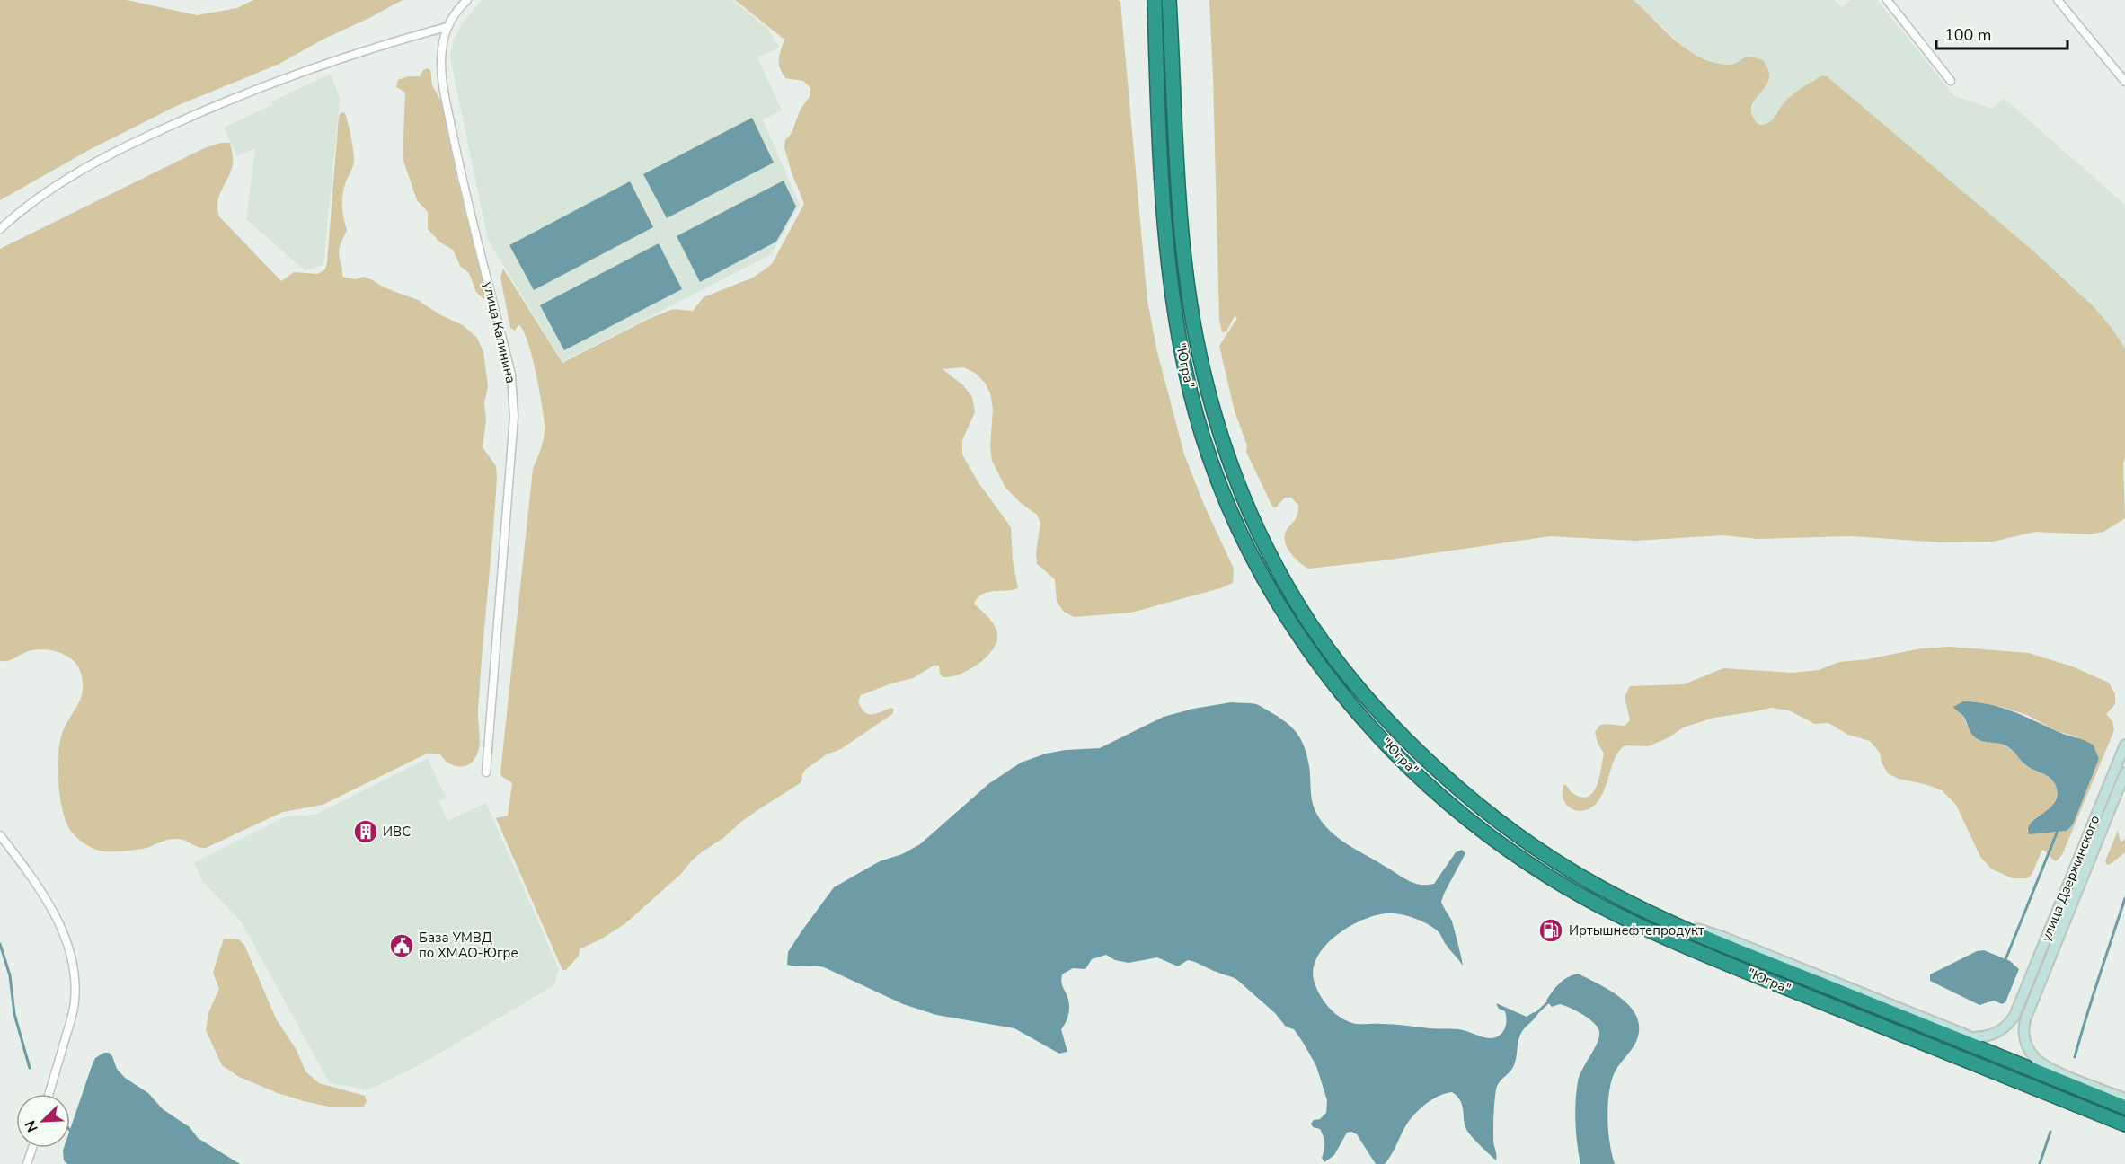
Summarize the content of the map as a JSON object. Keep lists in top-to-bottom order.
{
  "streets": {
    "highway": ["\"Югра\""],
    "street": ["улица Калинина", "улица Дзержинского"]
  },
  "places": {
    "building": ["ИВС"],
    "fuel station": ["Иртышнефтепродукт"],
    "public building": ["База УМВД по ХМАО-Югре"]
  },
  "scale_bar": "100 m",
  "north": "bottom left"
}
